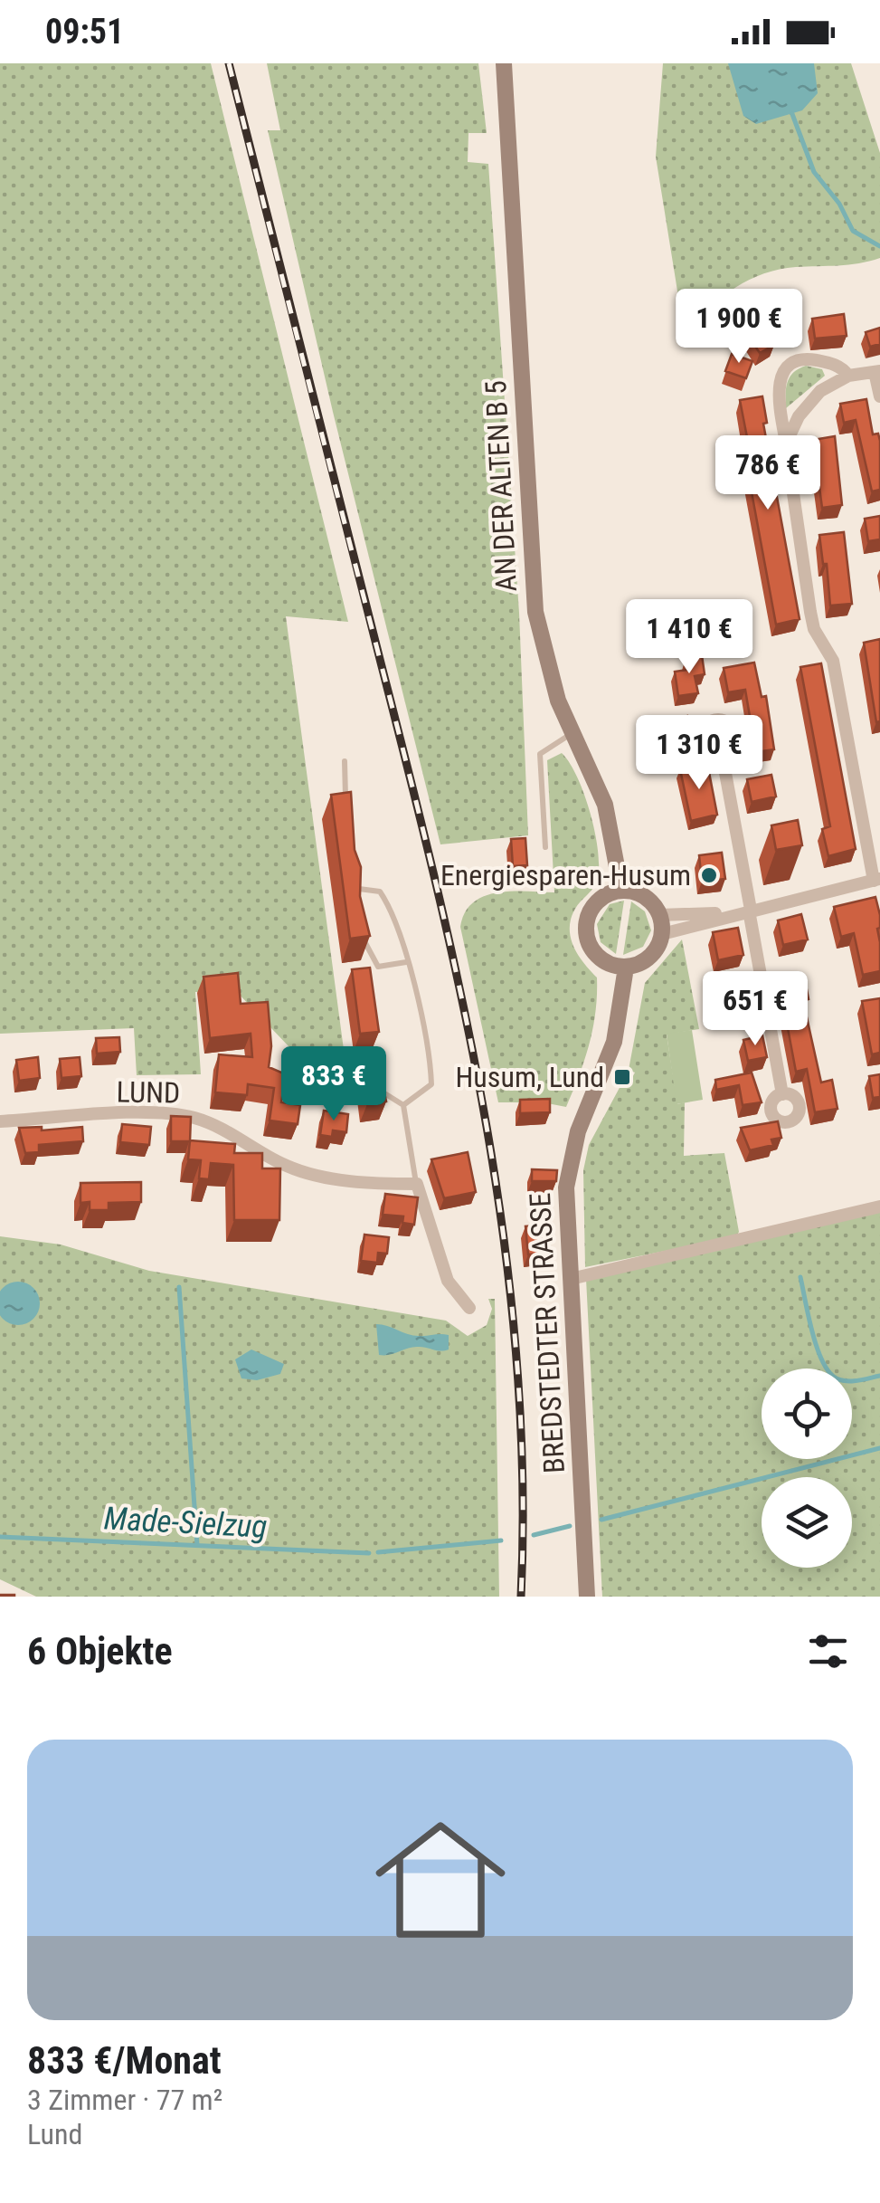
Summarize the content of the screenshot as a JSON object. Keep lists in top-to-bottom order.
{
  "streets": {
    "main road": ["AN DER ALTEN B 5", "BREDSTEDTER STRASSE"],
    "street": ["LUND"]
  },
  "crossings": [
    ["AN DER ALTEN B 5", "BREDSTEDTER STRASSE"]
  ],
  "water": ["Made-Sielzug"],
  "places": {
    "other": ["Energiesparen-Husum"],
    "transit": ["Husum, Lund"]
  },
  "page": {
    "status": "09:51",
    "price": [
      "1 900 €",
      "786 €",
      "1 410 €",
      "1 310 €",
      "651 €",
      "833 €"
    ],
    "heading": "6 Objekte",
    "list": [
      {
        "name": "833 €/Monat",
        "note": "3 Zimmer · 77 m² · Lund"
      }
    ]
  }
}
